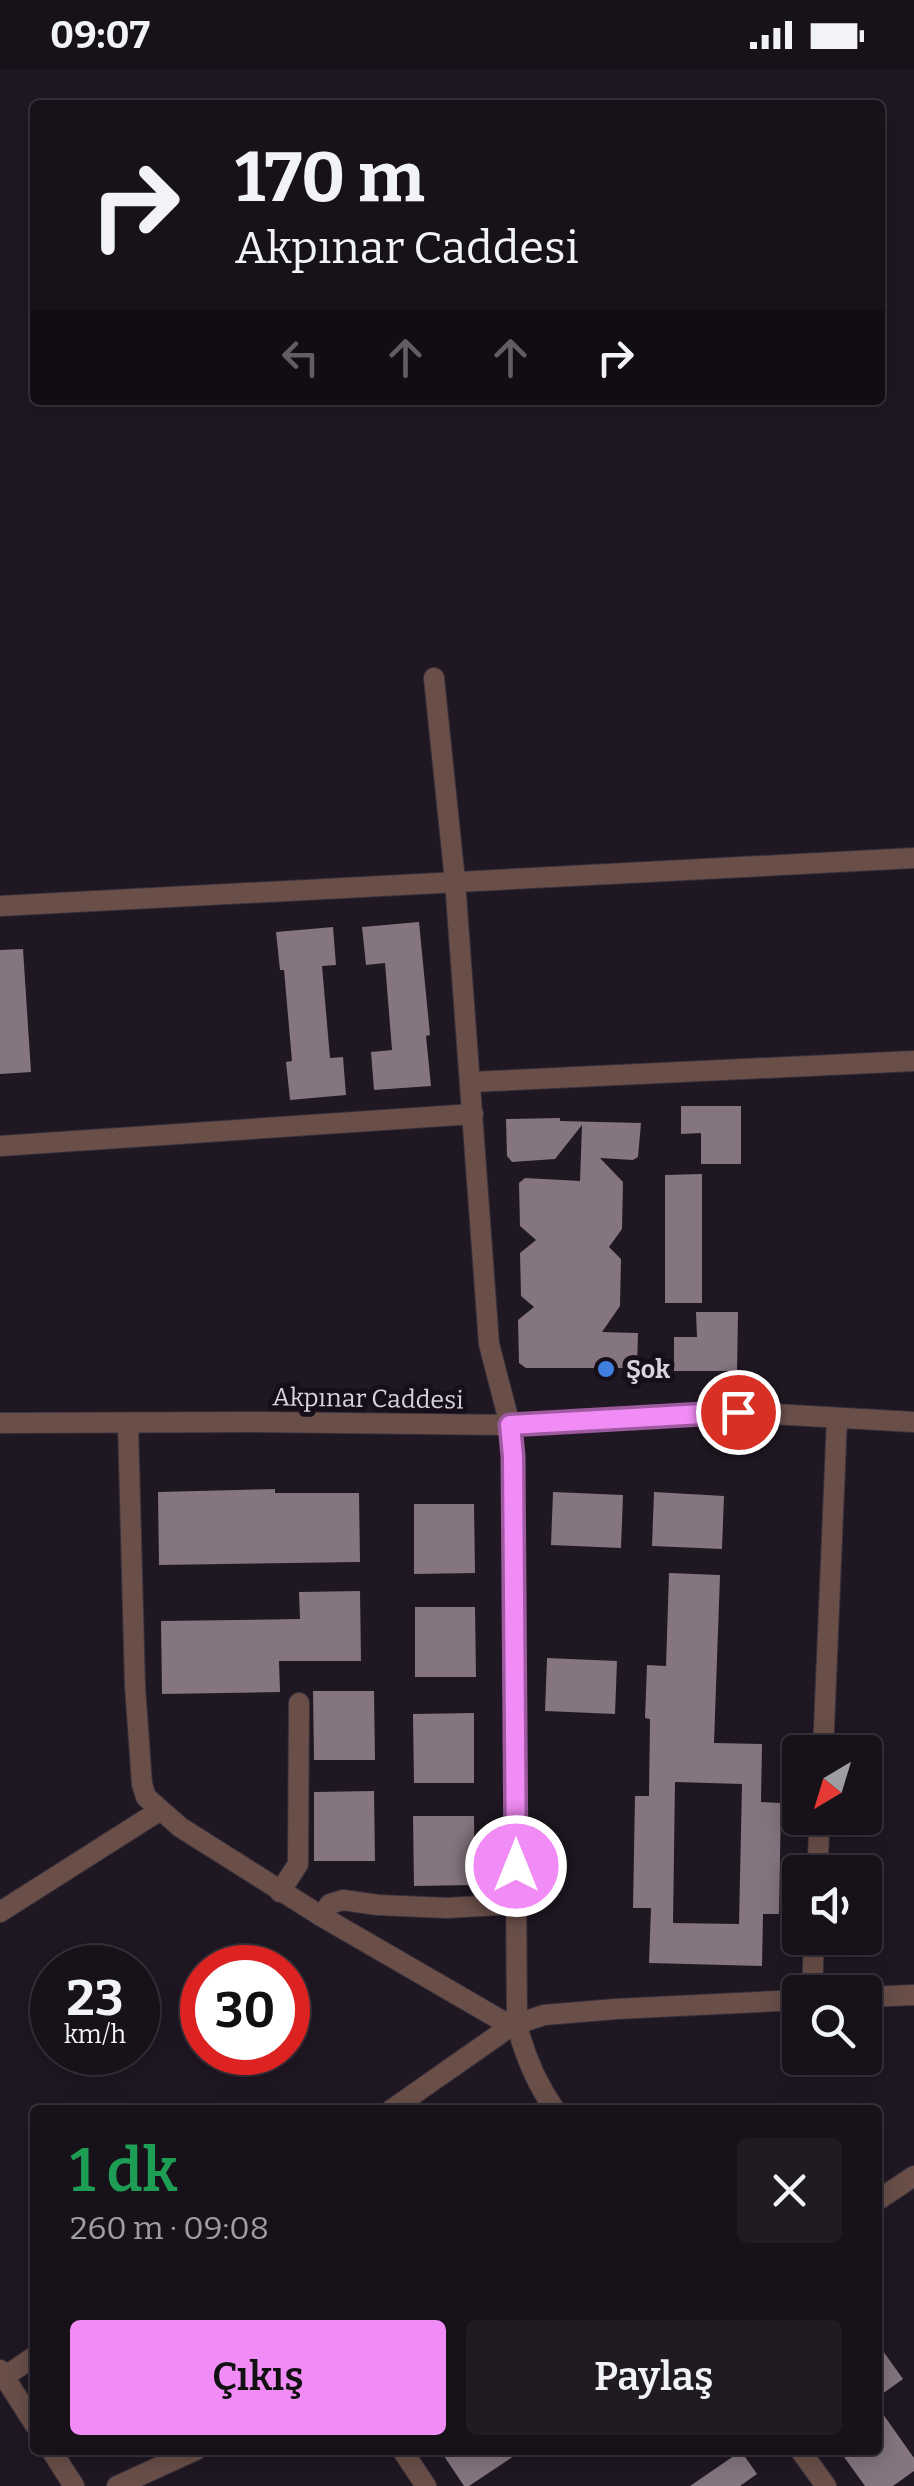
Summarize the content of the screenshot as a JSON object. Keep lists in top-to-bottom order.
{
  "streets": {
    "street": ["Akpınar Caddesi"]
  },
  "places": ["Şok"],
  "north": "bottom left",
  "page": {
    "status": "09:07",
    "turn": ["170 m", "Akpınar Caddesi"],
    "speed": "23 km/h",
    "limit": "30",
    "heading": ["1 dk", "260 m · 09:08"],
    "buttons": ["Çıkış", "Paylaş"]
  }
}
